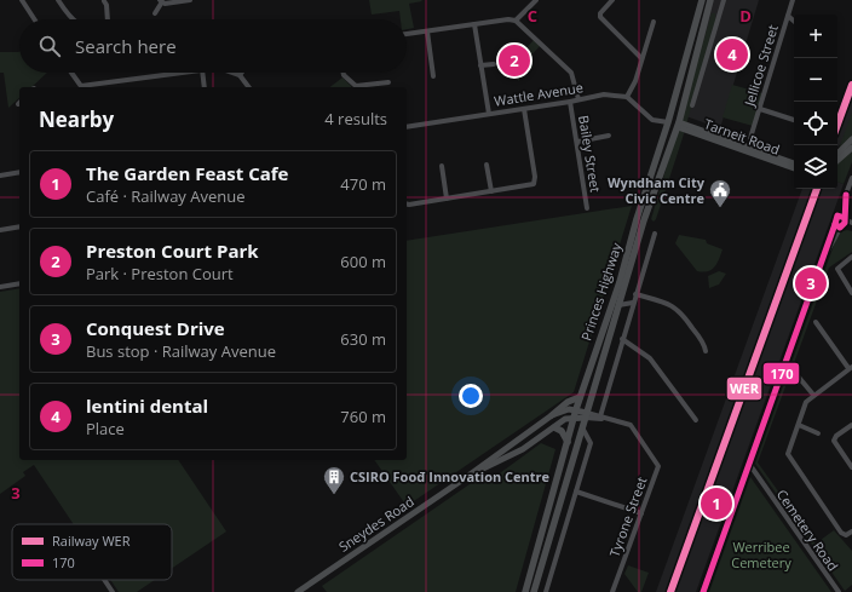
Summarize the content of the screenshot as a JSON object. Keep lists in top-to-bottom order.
{
  "streets": {
    "highway": ["Princes Highway"],
    "main road": ["Tarneit Road", "Sneydes Road"],
    "street": [
      "Jellicoe Street",
      "Wattle Avenue",
      "Bailey Street",
      "Tyrone Street",
      "Cemetery Road"
    ]
  },
  "crossings": [
    ["Wattle Avenue", "Bailey Street"],
    ["Tarneit Road", "Princes Highway"],
    ["Princes Highway", "Tyrone Street"],
    ["Princes Highway", "Sneydes Road"],
    ["Tyrone Street", "Sneydes Road"]
  ],
  "parks": ["Werribee Cemetery"],
  "places": {
    "public building": ["Wyndham City Civic Centre"],
    "building": ["CSIRO Foođ Innovation Centre"]
  },
  "lines": ["rail line WER", "transit line 170"],
  "legend": ["Railway WER", "170"],
  "page": {
    "map_buttons": ["+", "−"],
    "search": "Search here",
    "pins": [
      "4",
      "2",
      "3",
      "1"
    ],
    "heading": ["Nearby", "4 results"],
    "list": [
      {
        "mark": "1",
        "name": "The Garden Feast Cafe",
        "note": "Café · Railway Avenue",
        "value": "470 m"
      },
      {
        "mark": "2",
        "name": "Preston Court Park",
        "note": "Park · Preston Court",
        "value": "600 m"
      },
      {
        "mark": "3",
        "name": "Conquest Drive",
        "note": "Bus stop · Railway Avenue",
        "value": "630 m"
      },
      {
        "mark": "4",
        "name": "lentini dental",
        "note": "Place",
        "value": "760 m"
      }
    ]
  },
  "grid": {
    "columns": ["C", "D"],
    "rows": ["3"]
  }
}
